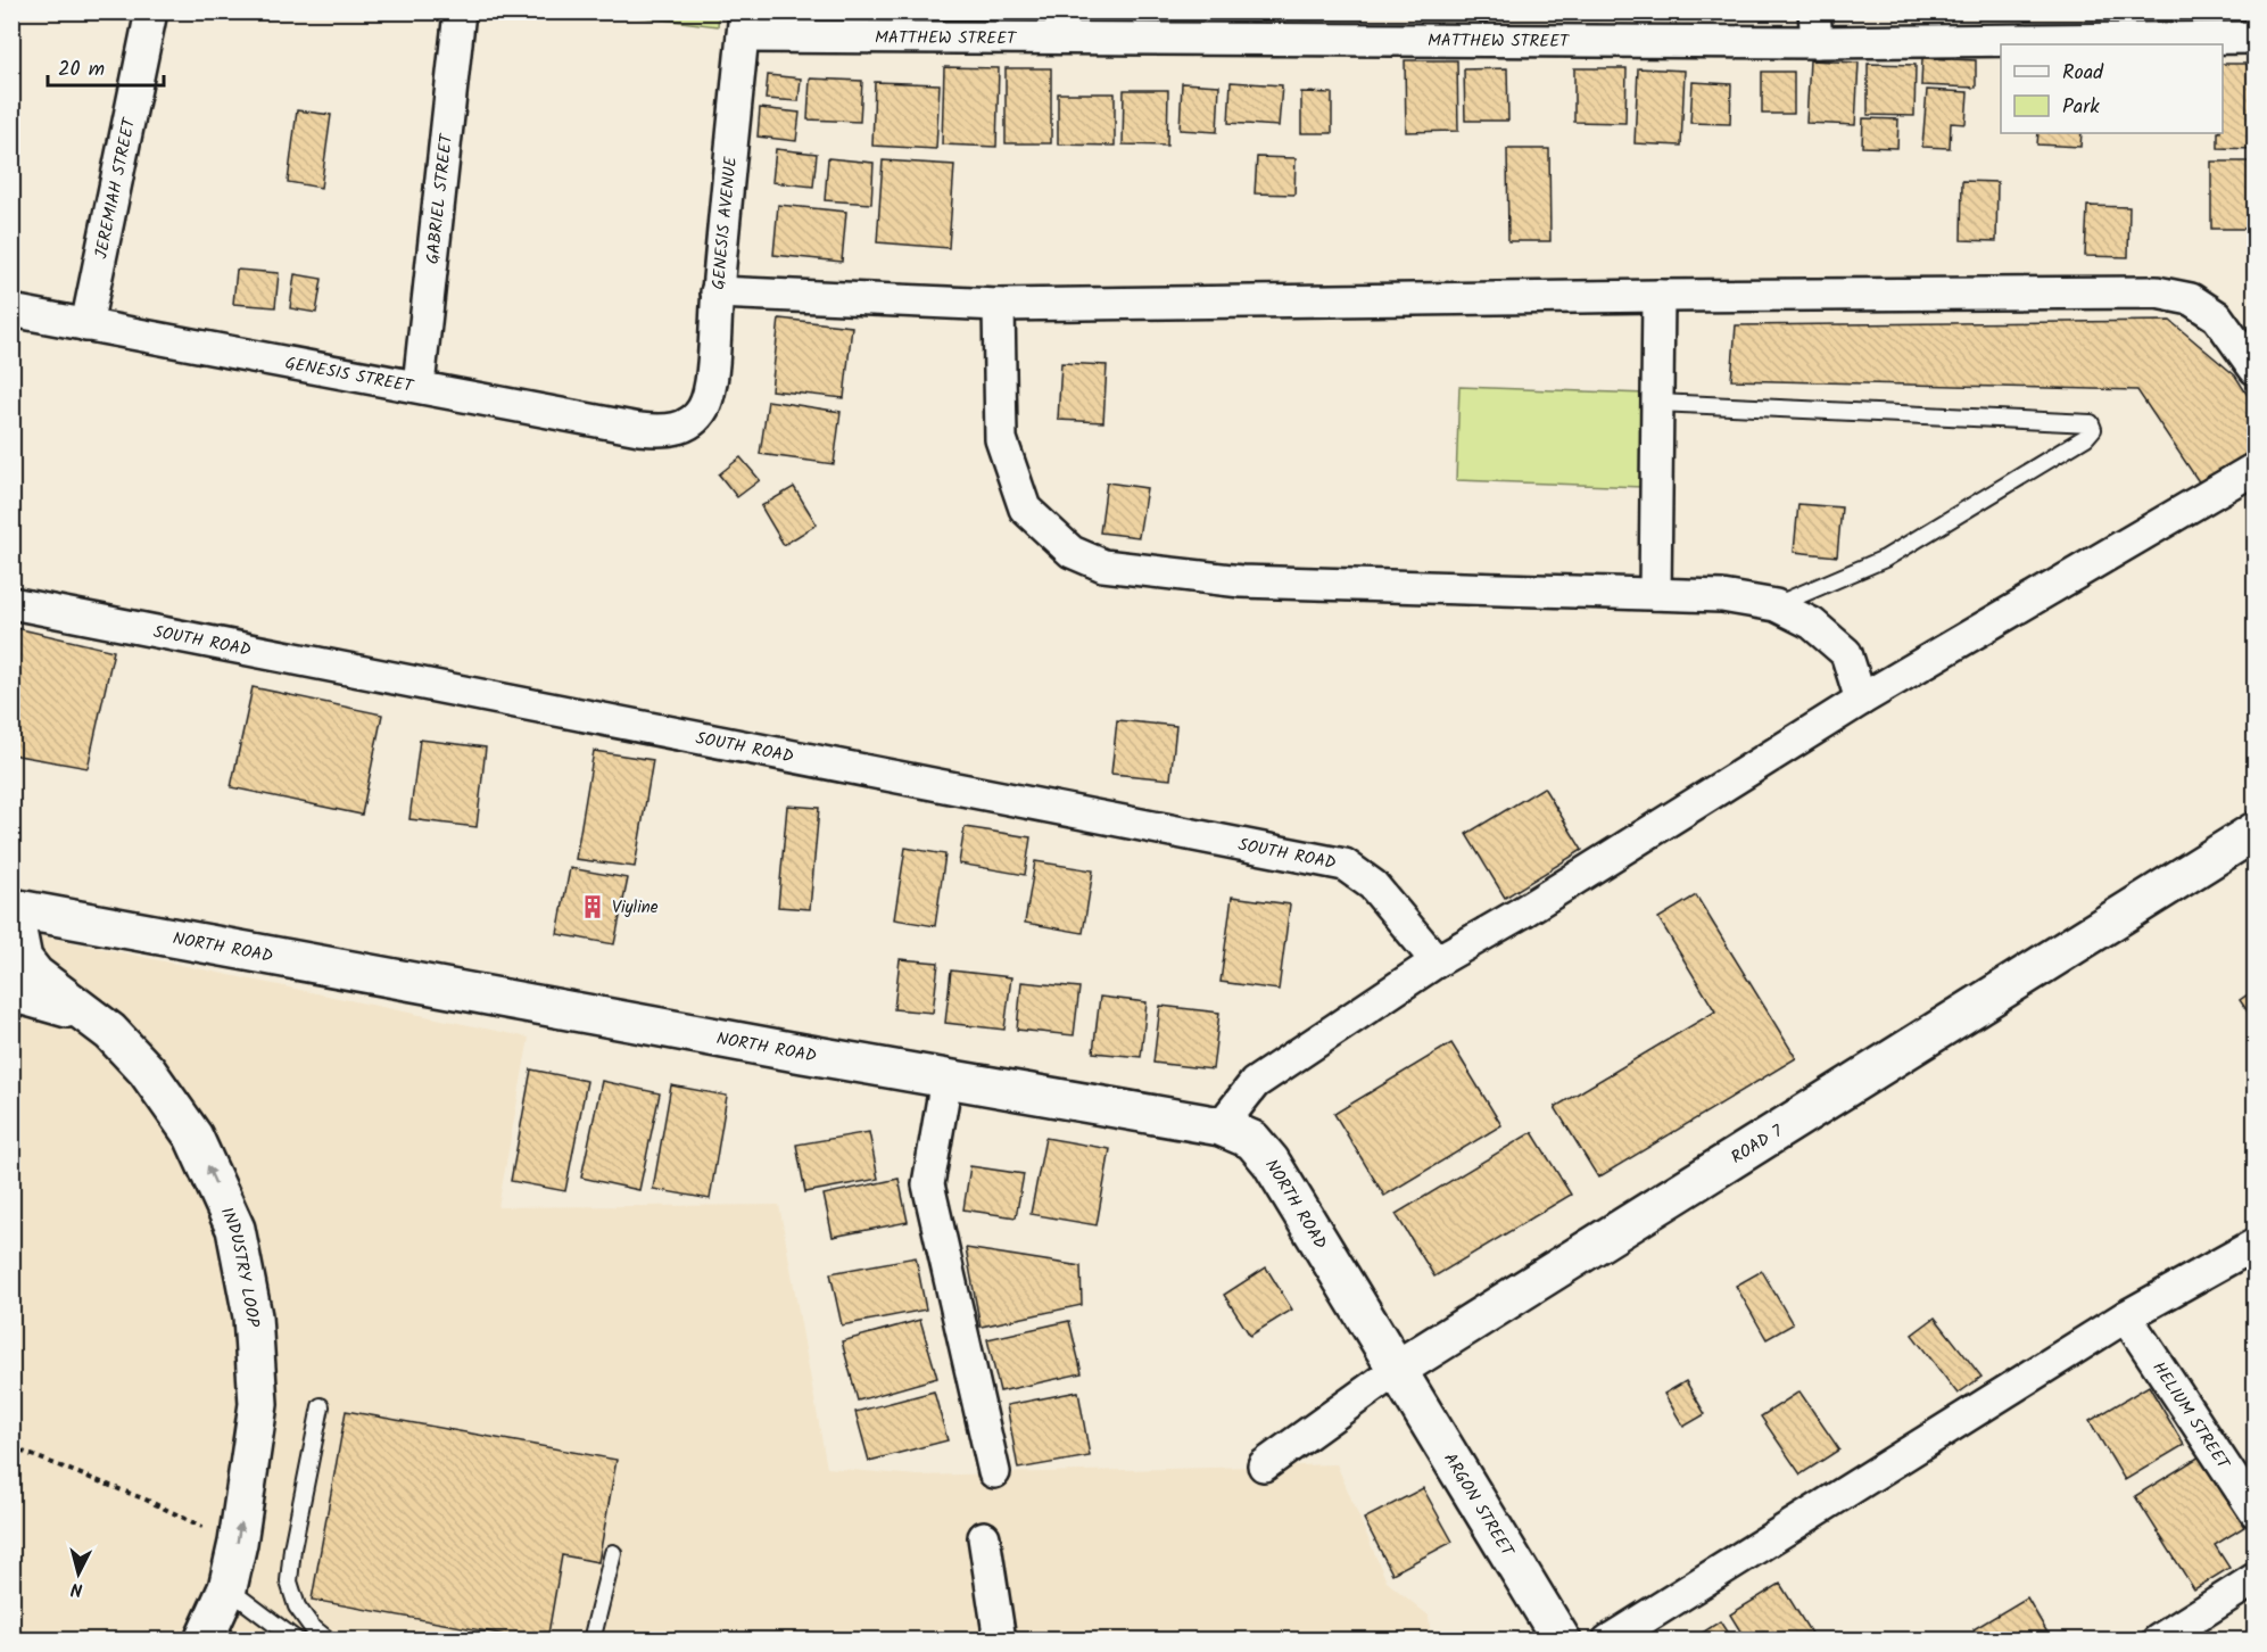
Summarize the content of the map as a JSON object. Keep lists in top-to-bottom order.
{
  "streets": {
    "street": [
      "MATTHEW STREET",
      "JEREMIAH STREET",
      "GABRIEL STREET",
      "GENESIS AVENUE",
      "GENESIS STREET",
      "SOUTH ROAD",
      "NORTH ROAD",
      "ROAD 7",
      "INDUSTRY LOOP",
      "HELIUM STREET",
      "ARGON STREET"
    ]
  },
  "crossings": [
    ["MATTHEW STREET", "GENESIS AVENUE"],
    ["JEREMIAH STREET", "GENESIS STREET"],
    ["GABRIEL STREET", "GENESIS STREET"],
    ["GENESIS AVENUE", "GENESIS STREET"],
    ["NORTH ROAD", "ROAD 7"],
    ["NORTH ROAD", "ARGON STREET"],
    ["ROAD 7", "ARGON STREET"]
  ],
  "one_way": ["INDUSTRY LOOP"],
  "places": {
    "building": ["Viyline"]
  },
  "legend": ["Road", "Park"],
  "scale_bar": "20 m",
  "north": "bottom"
}
